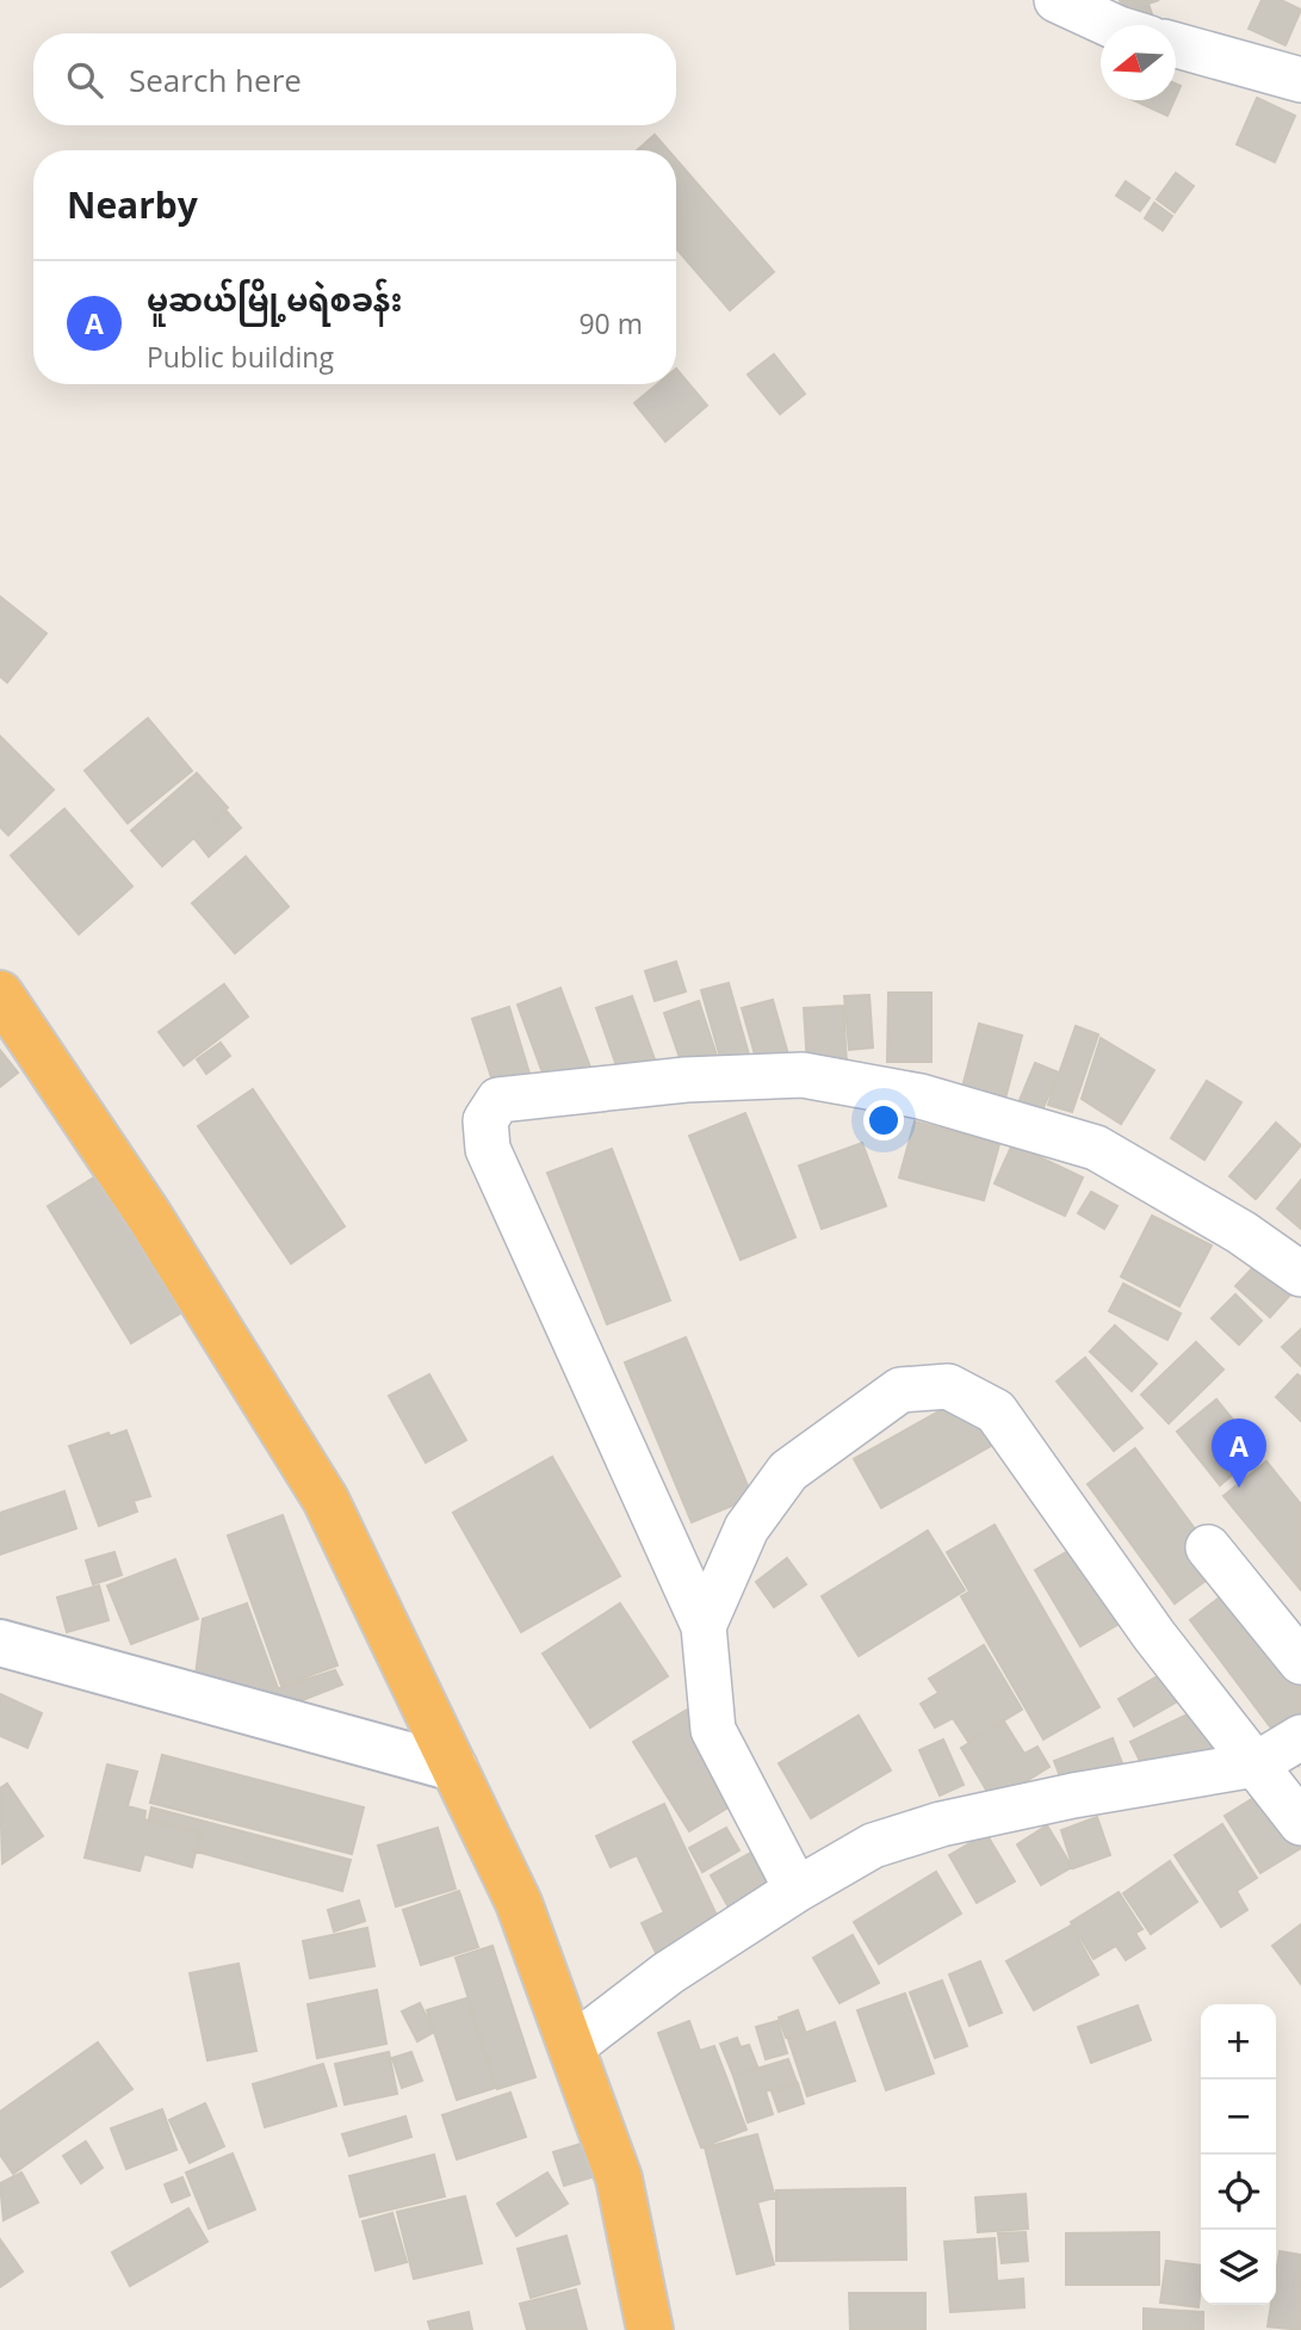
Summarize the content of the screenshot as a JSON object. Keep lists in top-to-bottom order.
{
  "north": "left",
  "page": {
    "search": "Search here",
    "heading": "Nearby",
    "list": [
      {
        "mark": "A",
        "name": "မူဆယ်မြို့မရဲစခန်း",
        "note": "Public building",
        "value": "90 m"
      }
    ],
    "pins": "A",
    "map_buttons": ["+", "−"]
  }
}
